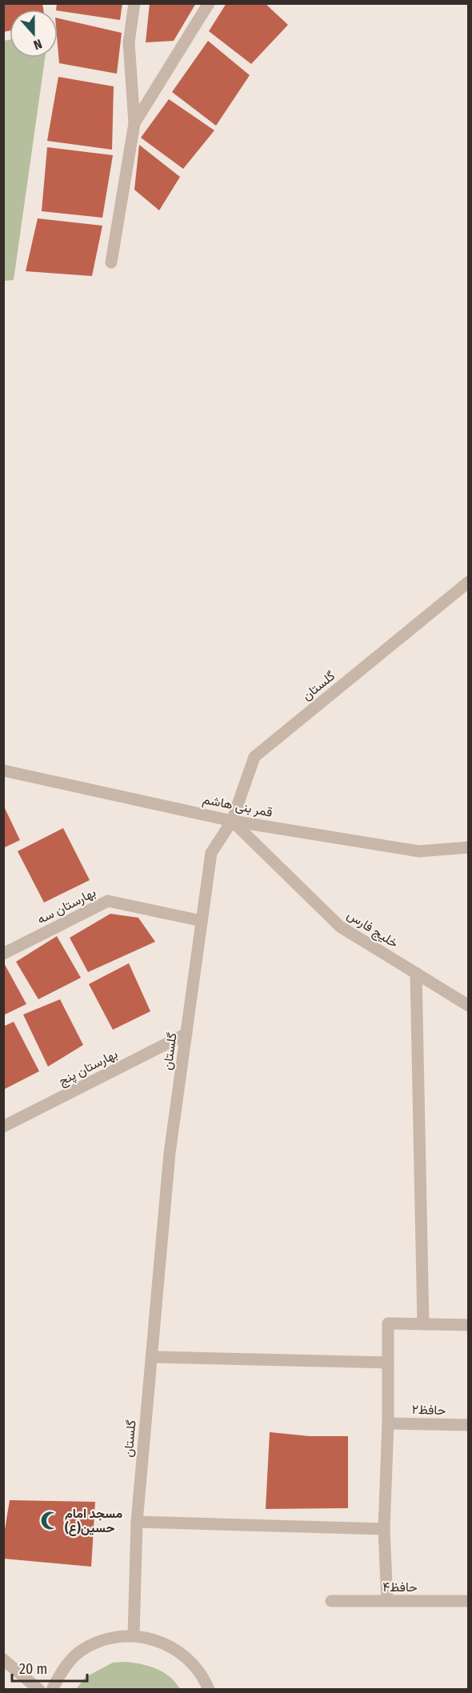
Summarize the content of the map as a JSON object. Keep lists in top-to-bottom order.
{
  "streets": {
    "street": [
      "گلستان",
      "قمر بنی هاشم",
      "بهارستان سه",
      "خلیج فارس",
      "بهارستان پنج",
      "حافظ۲",
      "حافظ۴"
    ]
  },
  "crossings": [
    ["گلستان", "قمر بنی هاشم"],
    ["گلستان", "بهارستان سه"],
    ["گلستان", "خلیج فارس"],
    ["گلستان", "بهارستان پنج"],
    ["قمر بنی هاشم", "خلیج فارس"]
  ],
  "places": {
    "mosque": ["مسجد امام حسین(ع)"]
  },
  "scale_bar": "20 m",
  "north": "bottom"
}
